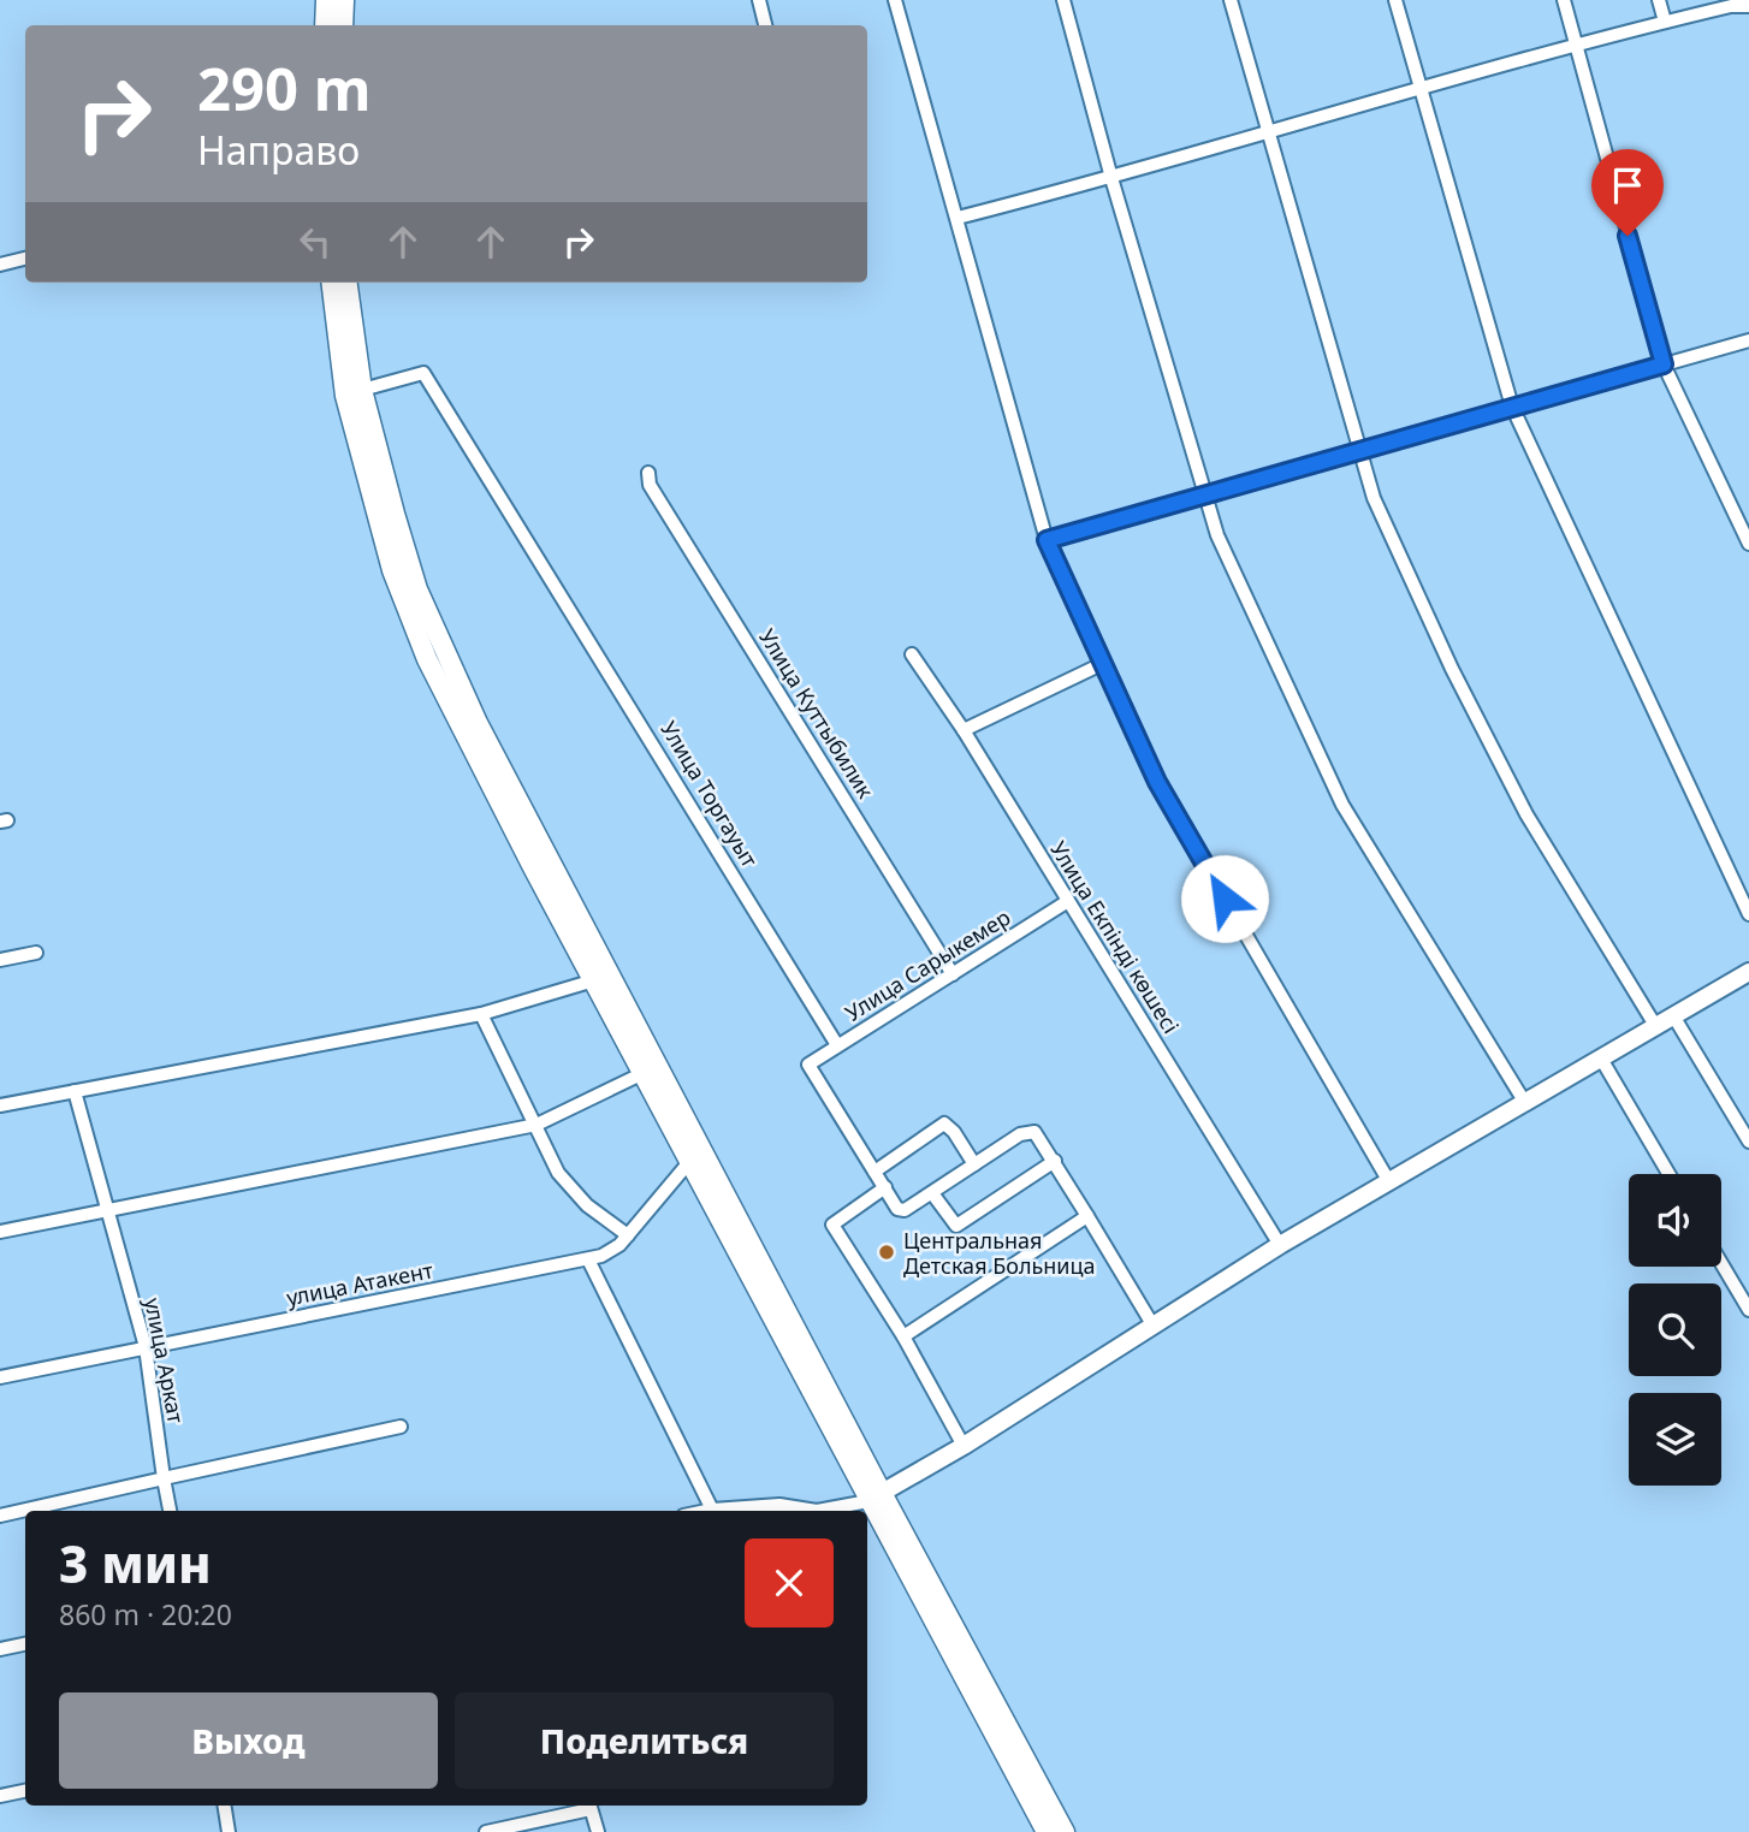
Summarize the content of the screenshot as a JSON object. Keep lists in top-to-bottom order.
{
  "streets": {
    "street": [
      "Улица Куттыбилик",
      "Улица Торгауыт",
      "Улица Екпінді көшесі",
      "Улица Сарыкемер",
      "улица Атакент",
      "улица Аркат"
    ]
  },
  "crossings": [
    ["Улица Куттыбилик", "Улица Сарыкемер"],
    ["Улица Торгауыт", "Улица Сарыкемер"],
    ["Улица Екпінді көшесі", "Улица Сарыкемер"],
    ["улица Атакент", "улица Аркат"]
  ],
  "places": ["Центральная Детская Больница"],
  "page": {
    "turn": ["290 m", "Направо"],
    "heading": ["3 мин", "860 m · 20:20"],
    "buttons": ["Выход", "Поделиться"]
  }
}
